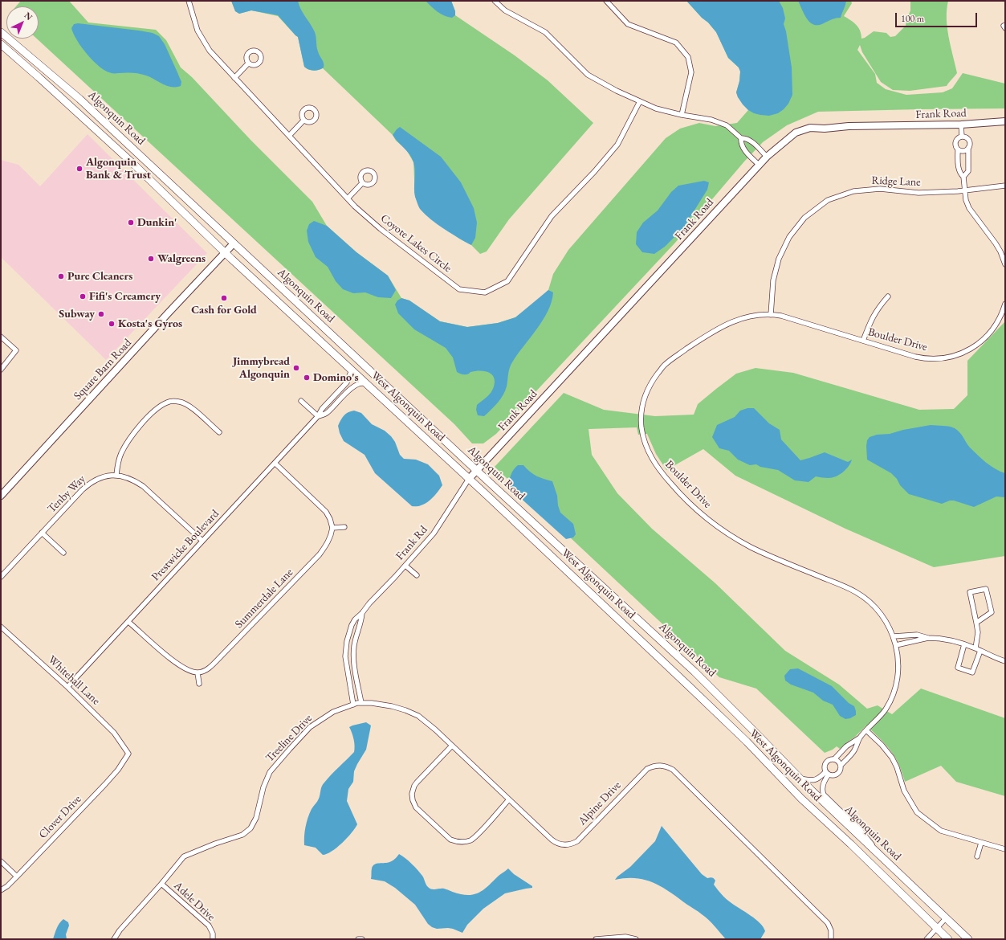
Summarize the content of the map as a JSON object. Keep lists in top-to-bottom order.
{
  "streets": {
    "main road": ["Algonquin Road", "West Algonquin Road"],
    "street": [
      "Frank Road",
      "Ridge Lane",
      "Coyote Lakes Circle",
      "Boulder Drive",
      "Square Barn Road",
      "Tenby Way",
      "Frank Rd",
      "Prestwicke Boulevard",
      "Summerdale Lane",
      "Whitehall Lane",
      "Treeline Drive",
      "Alpine Drive",
      "Clover Drive",
      "Adele Drive"
    ]
  },
  "crossings": [
    ["Frank Road", "Algonquin Road"],
    ["Frank Road", "West Algonquin Road"],
    ["Frank Road", "Frank Rd"],
    ["Algonquin Road", "Boulder Drive"],
    ["Algonquin Road", "Square Barn Road"],
    ["Algonquin Road", "West Algonquin Road"],
    ["Ridge Lane", "Boulder Drive"],
    ["Square Barn Road", "West Algonquin Road"],
    ["West Algonquin Road", "Frank Rd"],
    ["West Algonquin Road", "Prestwicke Boulevard"],
    ["Tenby Way", "Prestwicke Boulevard"],
    ["Frank Rd", "Treeline Drive"],
    ["Frank Rd", "Alpine Drive"],
    ["Prestwicke Boulevard", "Whitehall Lane"],
    ["Whitehall Lane", "Clover Drive"],
    ["Treeline Drive", "Alpine Drive"],
    ["Treeline Drive", "Adele Drive"]
  ],
  "places": [
    "Algonquin Bank & Trust",
    "Dunkin'",
    "Walgreens",
    "Pure Cleaners",
    "Fifi's Creamery",
    "Cash for Gold",
    "Subway",
    "Kosta's Gyros",
    "Jimmybread Algonquin",
    "Domino's"
  ],
  "scale_bar": "100 m",
  "north": "top right"
}
